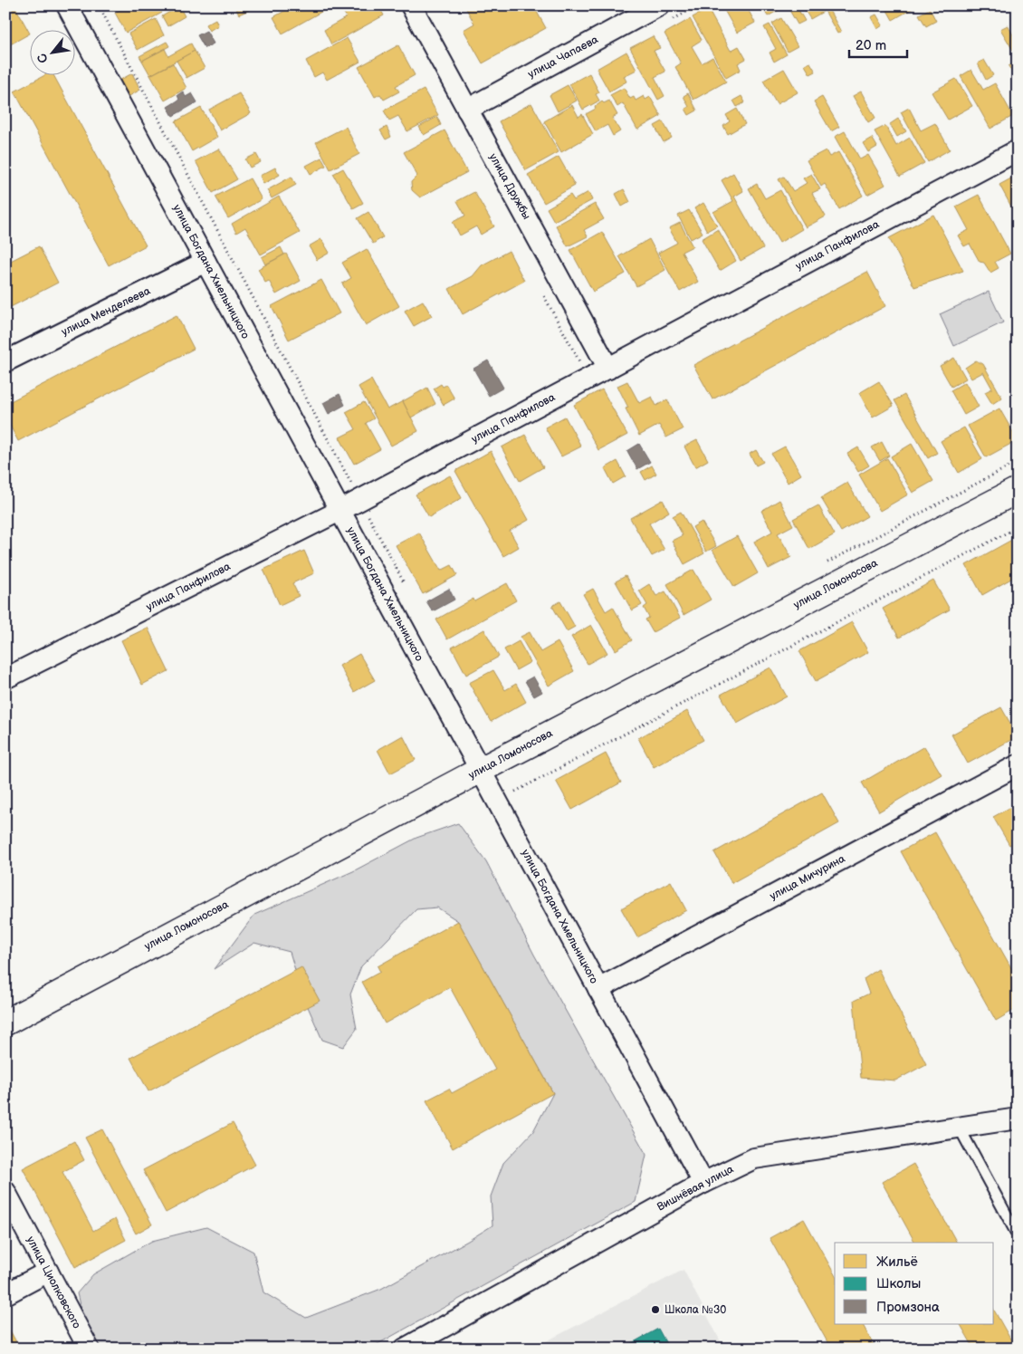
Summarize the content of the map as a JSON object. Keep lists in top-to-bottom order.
{
  "streets": {
    "street": [
      "улица Чапаева",
      "улица Дружбы",
      "улица Панфилова",
      "улица Богдана Хмельницкого",
      "улица Менделеева",
      "улица Ломоносова",
      "улица Мичурина",
      "Вишнёвая улица",
      "улица Циолковского"
    ]
  },
  "crossings": [
    ["улица Чапаева", "улица Дружбы"],
    ["улица Дружбы", "улица Панфилова"],
    ["улица Панфилова", "улица Богдана Хмельницкого"],
    ["улица Богдана Хмельницкого", "улица Менделеева"],
    ["улица Богдана Хмельницкого", "улица Ломоносова"],
    ["улица Богдана Хмельницкого", "улица Мичурина"],
    ["улица Богдана Хмельницкого", "Вишнёвая улица"]
  ],
  "places": ["Школа №30"],
  "legend": ["Жильё", "Школы", "Промзона"],
  "scale_bar": "20 m",
  "north": "bottom left"
}
